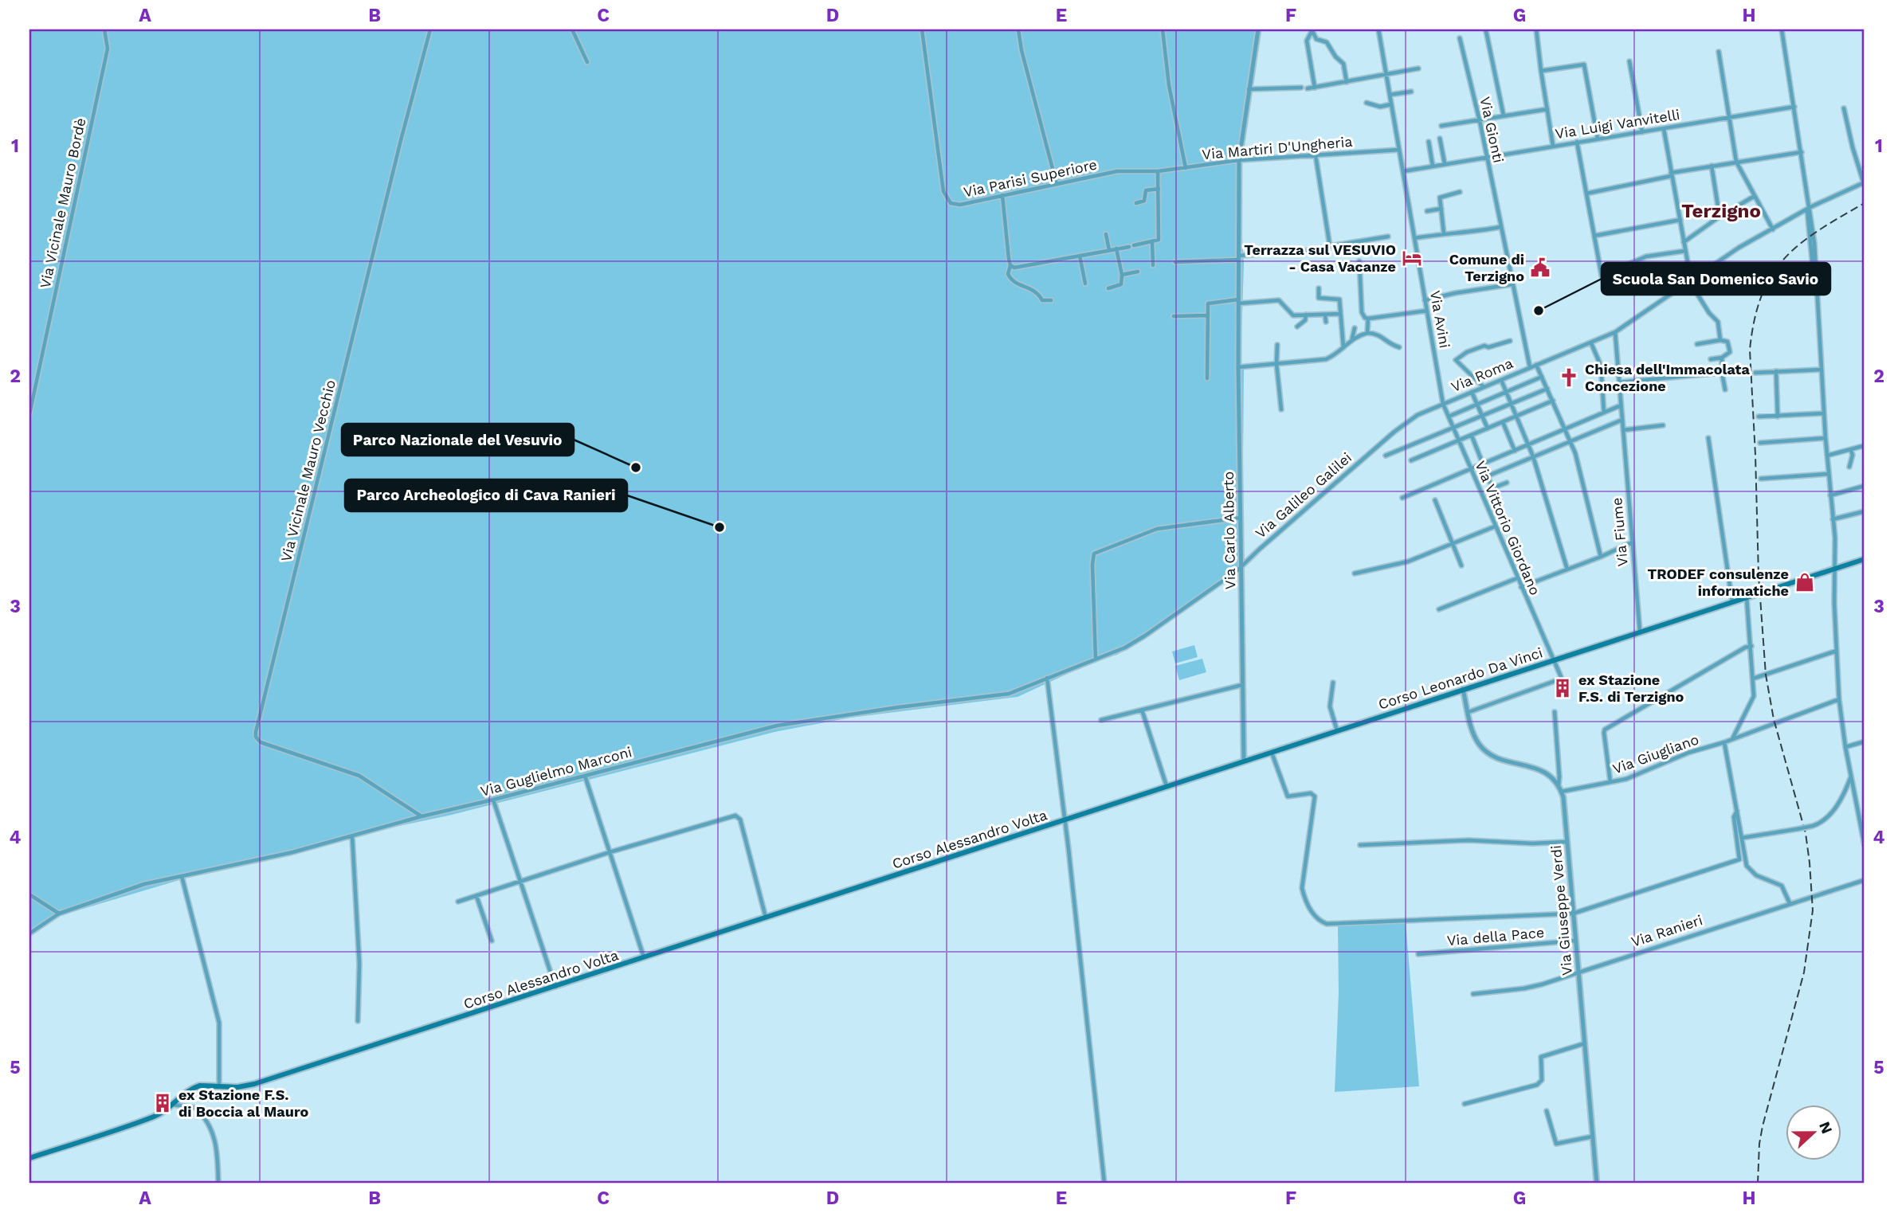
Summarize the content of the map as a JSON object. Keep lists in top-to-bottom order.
{
  "streets": {
    "main road": ["Corso Leonardo Da Vinci", "Corso Alessandro Volta"],
    "street": [
      "Via Luigi Vanvitelli",
      "Via Gionti",
      "Via Martiri D'Ungheria",
      "Via Parisi Superiore",
      "Via Vicinale Mauro Bordè",
      "Via Avini",
      "Via Roma",
      "Via Vicinale Mauro Vecchio",
      "Via Galileo Galilei",
      "Via Vittorio Giordano",
      "Via Carlo Alberto",
      "Via Fiume",
      "Via Giugliano",
      "Via Guglielmo Marconi",
      "Via Giuseppe Verdi",
      "Via Ranieri",
      "Via della Pace"
    ]
  },
  "crossings": [
    ["Via Luigi Vanvitelli", "Via Gionti"],
    ["Via Luigi Vanvitelli", "Via Avini"],
    ["Via Gionti", "Via Roma"],
    ["Via Martiri D'Ungheria", "Via Parisi Superiore"],
    ["Via Martiri D'Ungheria", "Via Avini"],
    ["Via Martiri D'Ungheria", "Via Carlo Alberto"],
    ["Via Avini", "Via Roma"],
    ["Via Avini", "Via Galileo Galilei"],
    ["Via Avini", "Via Vittorio Giordano"],
    ["Via Roma", "Via Galileo Galilei"],
    ["Via Roma", "Via Vittorio Giordano"],
    ["Via Roma", "Via Fiume"],
    ["Via Vicinale Mauro Vecchio", "Via Guglielmo Marconi"],
    ["Via Galileo Galilei", "Via Vittorio Giordano"],
    ["Via Galileo Galilei", "Via Carlo Alberto"],
    ["Via Galileo Galilei", "Via Guglielmo Marconi"],
    ["Via Vittorio Giordano", "Corso Leonardo Da Vinci"],
    ["Via Carlo Alberto", "Corso Leonardo Da Vinci"],
    ["Via Fiume", "Corso Leonardo Da Vinci"],
    ["Corso Leonardo Da Vinci", "Corso Alessandro Volta"],
    ["Via Giugliano", "Via Giuseppe Verdi"],
    ["Via Giuseppe Verdi", "Via Ranieri"],
    ["Via Giuseppe Verdi", "Via della Pace"]
  ],
  "districts": ["Terzigno"],
  "places": {
    "hotel": ["Terrazza sul VESUVIO - Casa Vacanze"],
    "public building": ["Comune di Terzigno"],
    "other": ["Scuola San Domenico Savio", "Parco Nazionale del Vesuvio", "Parco Archeologico di Cava Ranieri"],
    "church": ["Chiesa dell'Immacolata Concezione"],
    "shop": ["TRODEF consulenze informatiche"],
    "building": ["ex Stazione F.S. di Terzigno", "ex Stazione F.S. di Boccia al Mauro"]
  },
  "north": "right",
  "grid": {
    "columns": [
      "A",
      "B",
      "C",
      "D",
      "E",
      "F",
      "G",
      "H"
    ],
    "rows": [
      "1",
      "2",
      "3",
      "4",
      "5"
    ]
  }
}
